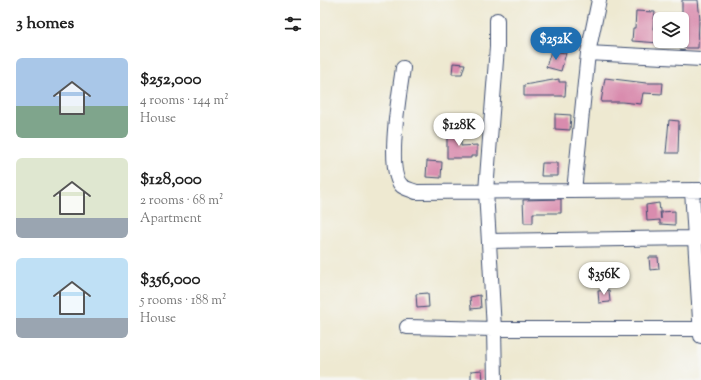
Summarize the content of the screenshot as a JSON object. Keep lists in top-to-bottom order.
{
  "page": {
    "heading": "3 homes",
    "price": ["$252K", "$128K", "$356K"],
    "list": [
      {
        "name": "$252,000",
        "note": "4 rooms · 144 m² · House"
      },
      {
        "name": "$128,000",
        "note": "2 rooms · 68 m² · Apartment"
      },
      {
        "name": "$356,000",
        "note": "5 rooms · 188 m² · House"
      }
    ]
  }
}
